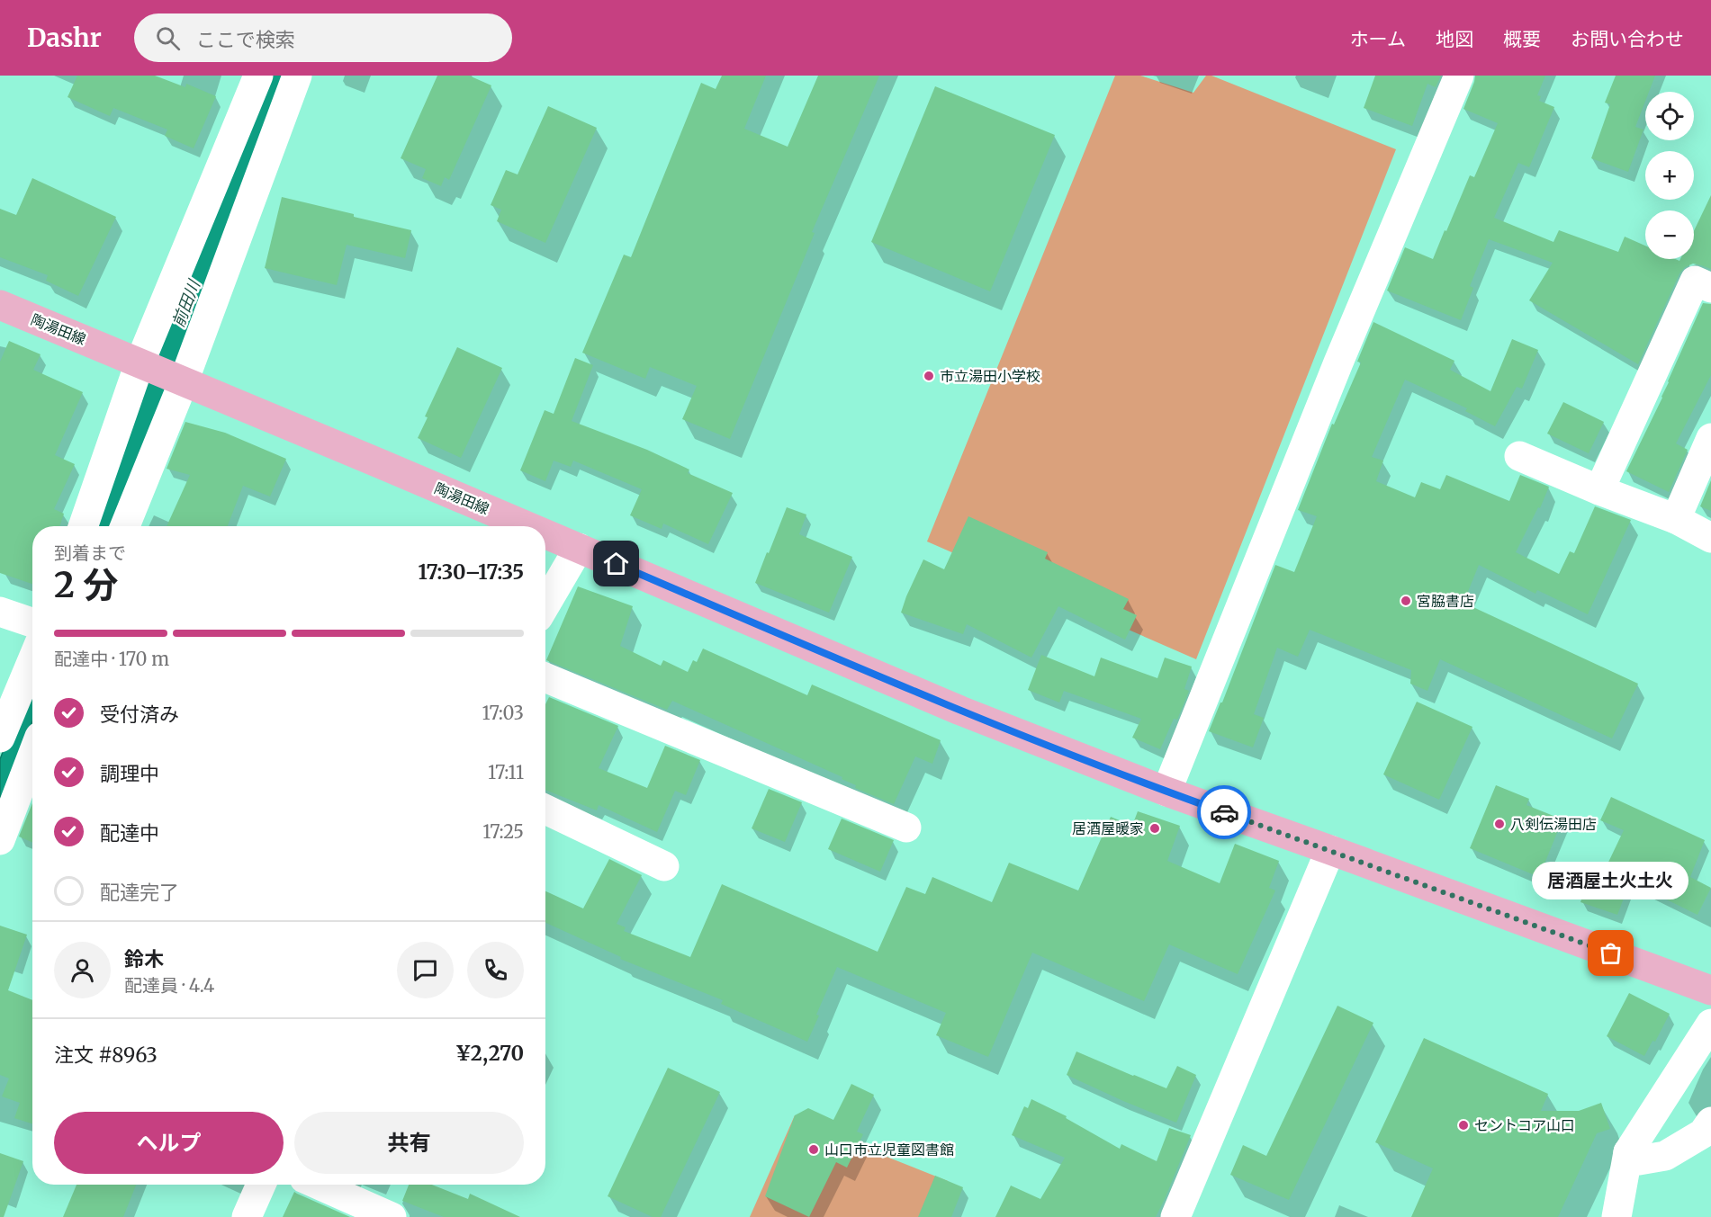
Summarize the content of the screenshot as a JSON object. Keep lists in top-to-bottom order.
{
  "streets": {
    "main road": ["陶湯田線"]
  },
  "water": ["前田川"],
  "places": [
    "市立湯田小学校",
    "宮脇書店",
    "八剣伝湯田店",
    "居酒屋暖家",
    "居酒屋土火土火",
    "セントコア山口",
    "山口市立児童図書館"
  ],
  "page": {
    "header": "Dashr",
    "search": "ここで検索",
    "nav": [
      "ホーム",
      "地図",
      "概要",
      "お問い合わせ"
    ],
    "map_buttons": ["+", "−"],
    "heading": ["2 分", "到着まで", "17:30–17:35"],
    "panel": [
      "鈴木",
      "配達員 · 4.4",
      "注文 #8963",
      "¥2,270"
    ],
    "bar": "配達中 · 170 m",
    "list": [
      ["受付済み", "17:03"],
      ["調理中", "17:11"],
      ["配達中", "17:25"],
      "配達完了"
    ],
    "bubble": "居酒屋土火土火",
    "buttons": ["ヘルプ", "共有"]
  }
}
